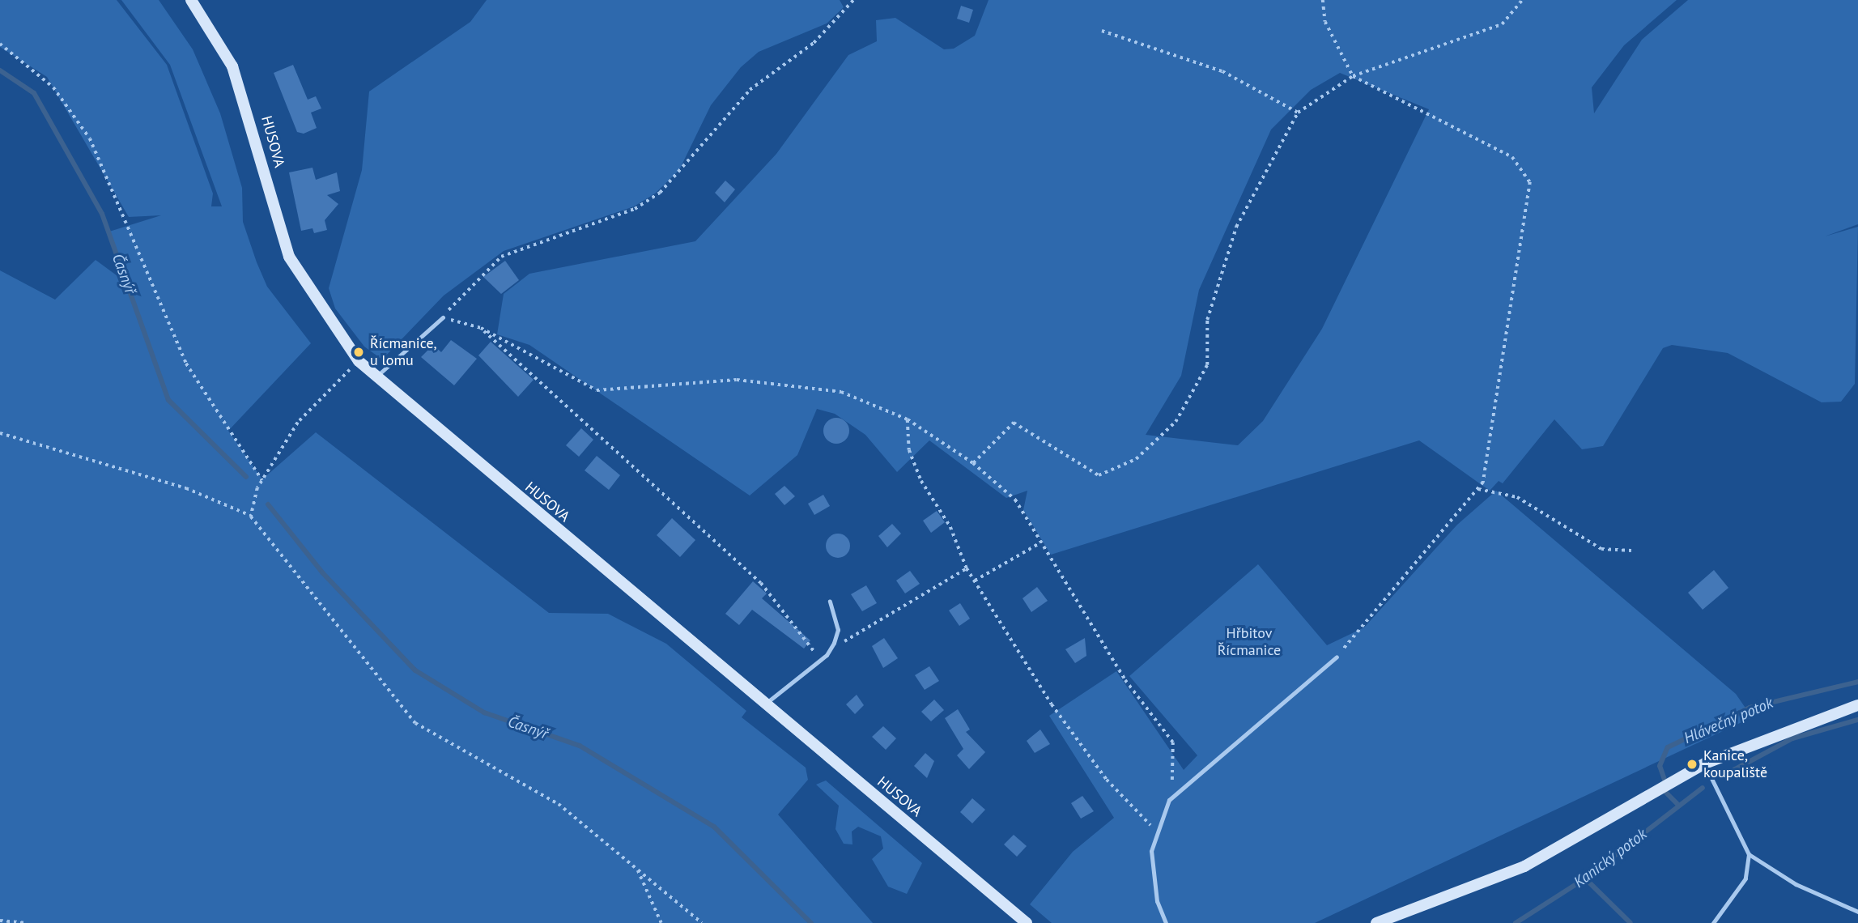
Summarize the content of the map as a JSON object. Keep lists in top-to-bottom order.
{
  "streets": {
    "main road": ["HUSOVA"]
  },
  "water": ["Časnýř", "Hlávečný potok", "Kanický potok"],
  "parks": ["Hřbitov Řícmanice"],
  "places": ["Řícmanice, u lomu", "Kanice, koupaliště"]
}
